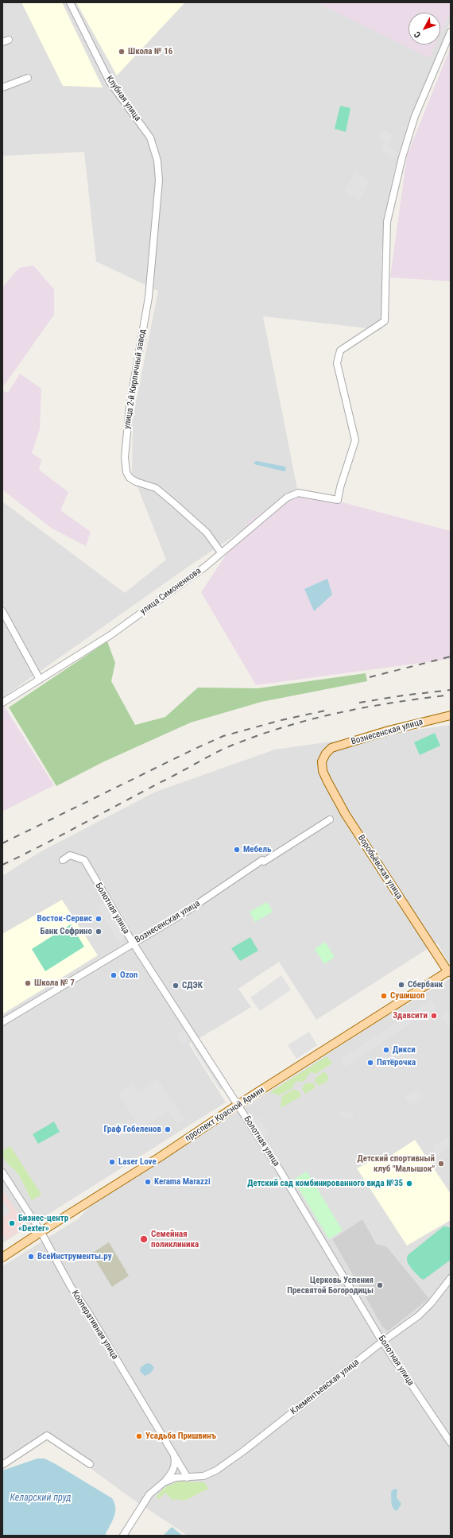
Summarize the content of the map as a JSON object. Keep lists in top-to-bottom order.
{
  "streets": {
    "main road": ["Вознесенская улица", "Воробьёвская улица", "проспект Красной Армии"],
    "street": [
      "Клубная улица",
      "улица 2-й Кирпичный завод",
      "улица Симоненкова",
      "Болотная улица",
      "Кооперативная улица",
      "Клементьевская улица"
    ]
  },
  "crossings": [
    ["Клубная улица", "улица 2-й Кирпичный завод"],
    ["улица 2-й Кирпичный завод", "улица Симоненкова"],
    ["Вознесенская улица", "Воробьёвская улица"],
    ["Вознесенская улица", "Болотная улица"],
    ["Воробьёвская улица", "проспект Красной Армии"],
    ["Болотная улица", "проспект Красной Армии"],
    ["Болотная улица", "Клементьевская улица"],
    ["проспект Красной Армии", "Кооперативная улица"],
    ["Кооперативная улица", "Клементьевская улица"]
  ],
  "water": ["Келарский пруд"],
  "places": [
    "Школа № 16",
    "Мебель",
    "Восток-Сервис",
    "Банк Софрино",
    "Ozon",
    "Школа № 7",
    "Сбербанк",
    "СДЭК",
    "Сушишоп",
    "Здавсити",
    "Дикси",
    "Пятёрочка",
    "Граф Гобеленов",
    "Laser Love",
    "Детский спортивный клуб \"Малышок\"",
    "Kerama Marazzi",
    "Детский сад комбинированного вида №35",
    "Бизнес-центр «Dexter»",
    "Семейная поликлиника",
    "ВсеИнструменты.ру",
    "Церковь Успения Пресвятой Богородицы",
    "Усадьба Пришвинъ"
  ],
  "north": "bottom left"
}
